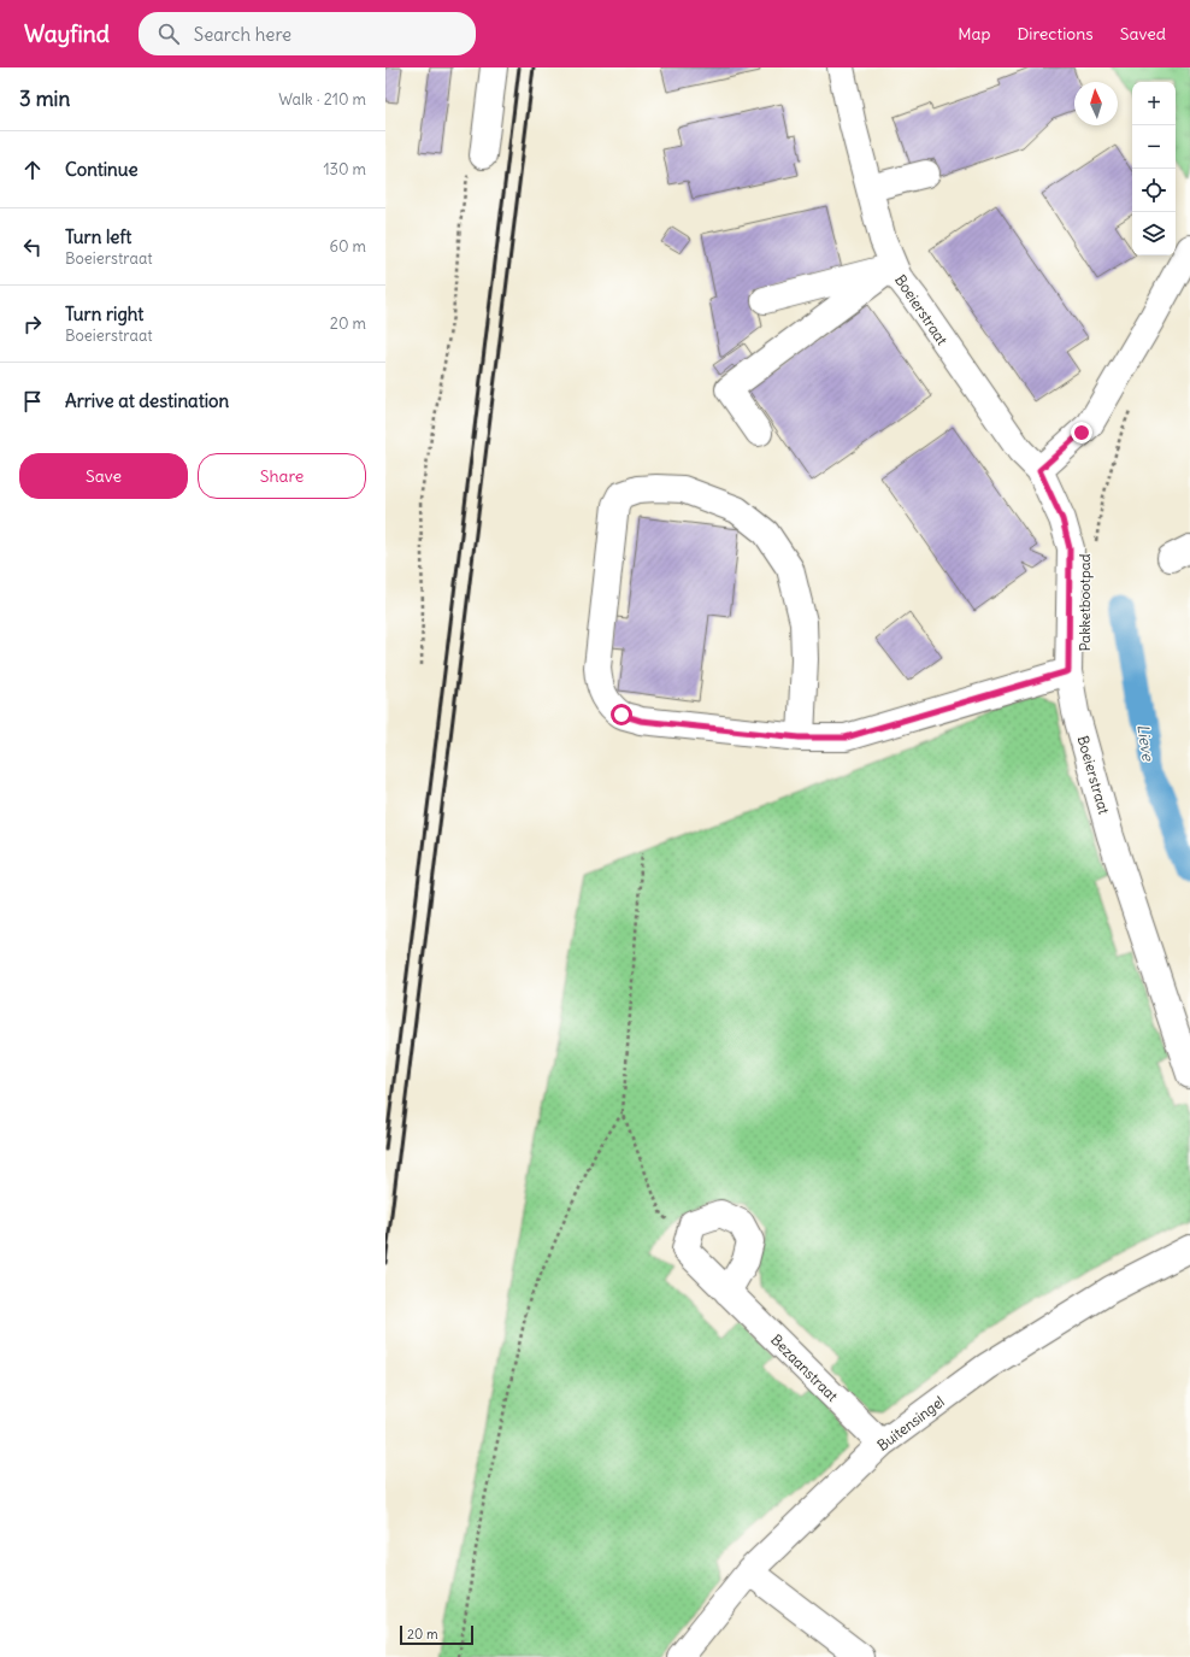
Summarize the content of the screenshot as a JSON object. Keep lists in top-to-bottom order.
{
  "streets": {
    "street": ["Boeierstraat", "Bezaanstraat", "Buitensingel"],
    "path": ["Pakketbootpad"]
  },
  "crossings": [
    ["Bezaanstraat", "Buitensingel"]
  ],
  "water": ["Lieve"],
  "scale_bar": "20 m",
  "north": "top",
  "page": {
    "header": "Wayfind",
    "search": "Search here",
    "nav": ["Map", "Directions", "Saved"],
    "heading": ["3 min", "Walk · 210 m"],
    "map_buttons": ["+", "−"],
    "list": [
      ["Continue", "130 m"],
      ["Turn left", "Boeierstraat", "60 m"],
      ["Turn right", "Boeierstraat", "20 m"],
      "Arrive at destination"
    ],
    "buttons": ["Save", "Share"],
    "scale": "20 m"
  }
}
